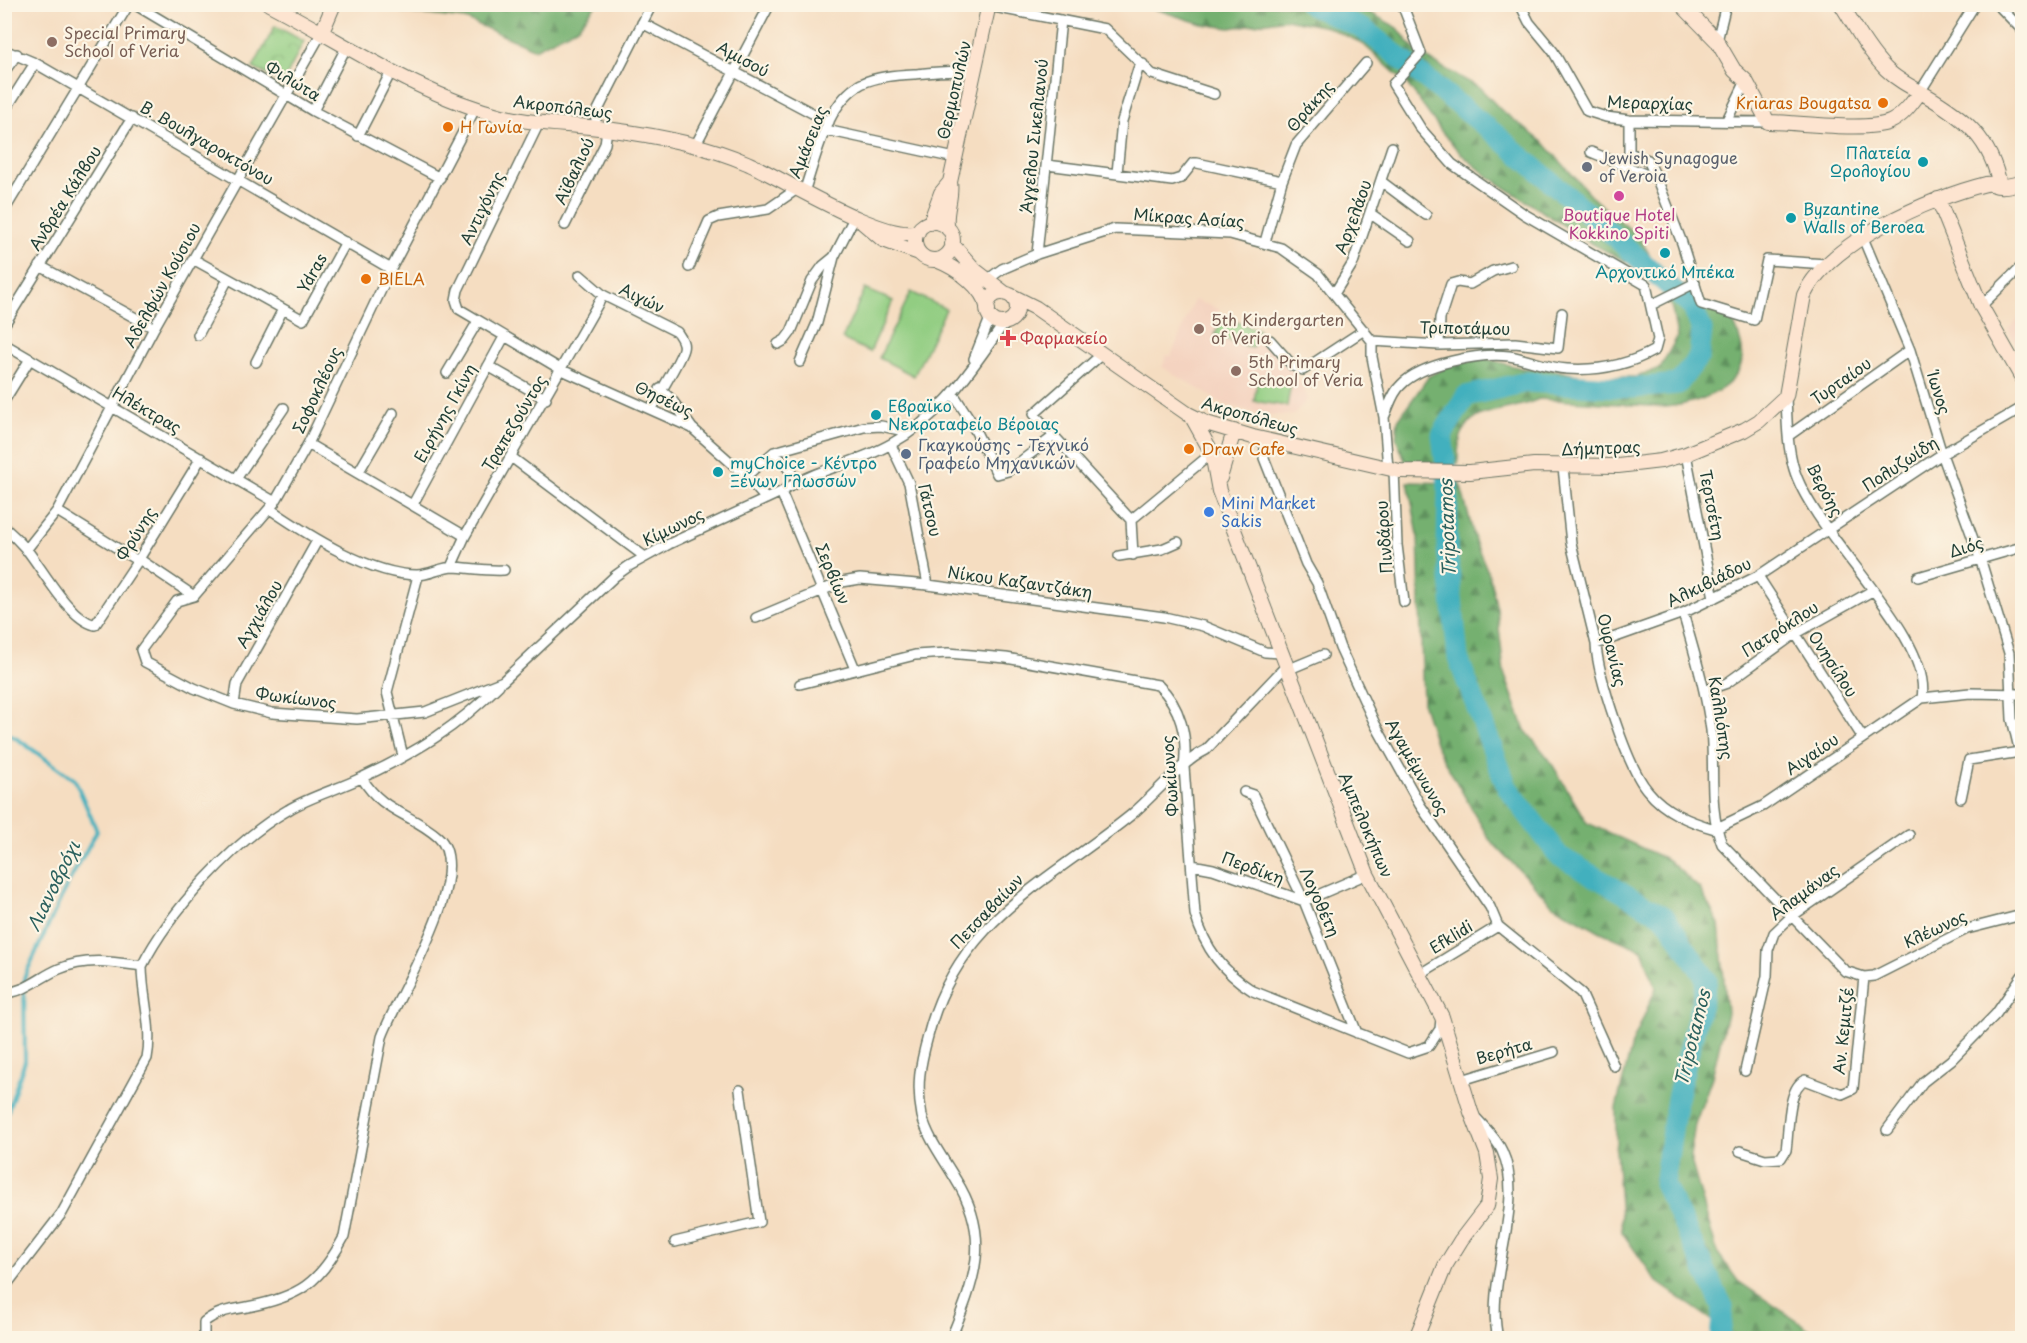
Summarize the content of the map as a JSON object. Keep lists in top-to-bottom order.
{
  "streets": {
    "street": [
      "Αμισού",
      "Φιλώτα",
      "Θερμοπυλών",
      "Μεραρχίας",
      "Θράκης",
      "Ακροπόλεως",
      "Άγγελου Σικελιανού",
      "Αμάσειας",
      "Β. Βουλγαροκτόνου",
      "Αϊβαλιού",
      "Ανδρέα Κάλβου",
      "Αντιγόνης",
      "Αρχελάου",
      "Μίκρας Ασίας",
      "Ydras",
      "Αδελφών Κούσιου",
      "Αιγών",
      "Τριποτάμου",
      "Τυρταίου",
      "Σοφοκλέους",
      "Ίωνος",
      "Θησέως",
      "Ηλέκτρας",
      "Ειρήνης Γκίνη",
      "Τραπεζούντος",
      "Δήμητρας",
      "Πολυζωίδη",
      "Βερόης",
      "Τερτσέτη",
      "Γάτσου",
      "Κίμωνος",
      "Φρύνης",
      "Πινδάρου",
      "Διός",
      "Σερβίων",
      "Νίκου Καζαντζάκη",
      "Αλκιβιάδου",
      "Αγχιάλου",
      "Πατρόκλου",
      "Ουρανίας",
      "Ονησίλου",
      "Φωκίωνος",
      "Καλλιόπης",
      "Αιγαίου",
      "Αγαμέμνωνος",
      "Αμπελοκήπων",
      "Περδίκη",
      "Αλαμάνας",
      "Λογοθέτη",
      "Πετσαβαίων",
      "Κλέωνος",
      "Efklidi",
      "Αν. Κεμιτζέ",
      "Βερήτα"
    ]
  },
  "crossings": [
    ["Αμισού", "Θερμοπυλών"],
    ["Αμισού", "Αμάσειας"],
    ["Αμισού", "Αϊβαλιού"],
    ["Φιλώτα", "Αδελφών Κούσιου"],
    ["Φιλώτα", "Σοφοκλέους"],
    ["Θερμοπυλών", "Ακροπόλεως"],
    ["Θερμοπυλών", "Αμάσειας"],
    ["Θράκης", "Μίκρας Ασίας"],
    ["Ακροπόλεως", "Αμάσειας"],
    ["Ακροπόλεως", "Αϊβαλιού"],
    ["Ακροπόλεως", "Αντιγόνης"],
    ["Ακροπόλεως", "Μίκρας Ασίας"],
    ["Ακροπόλεως", "Αδελφών Κούσιου"],
    ["Ακροπόλεως", "Σοφοκλέους"],
    ["Ακροπόλεως", "Δήμητρας"],
    ["Ακροπόλεως", "Κίμωνος"],
    ["Ακροπόλεως", "Πινδάρου"],
    ["Ακροπόλεως", "Αγαμέμνωνος"],
    ["Άγγελου Σικελιανού", "Μίκρας Ασίας"],
    ["Β. Βουλγαροκτόνου", "Ανδρέα Κάλβου"],
    ["Β. Βουλγαροκτόνου", "Ydras"],
    ["Β. Βουλγαροκτόνου", "Αδελφών Κούσιου"],
    ["Β. Βουλγαροκτόνου", "Σοφοκλέους"],
    ["Αρχελάου", "Μίκρας Ασίας"],
    ["Μίκρας Ασίας", "Τριποτάμου"],
    ["Αδελφών Κούσιου", "Ηλέκτρας"],
    ["Αδελφών Κούσιου", "Φρύνης"],
    ["Αιγών", "Τραπεζούντος"],
    ["Τυρταίου", "Ίωνος"],
    ["Τυρταίου", "Βερόης"],
    ["Σοφοκλέους", "Ηλέκτρας"],
    ["Σοφοκλέους", "Φωκίωνος"],
    ["Ίωνος", "Πολυζωίδη"],
    ["Ίωνος", "Βερόης"],
    ["Ίωνος", "Διός"],
    ["Θησέως", "Τραπεζούντος"],
    ["Θησέως", "Κίμωνος"],
    ["Ηλέκτρας", "Τραπεζούντος"],
    ["Ηλέκτρας", "Φρύνης"],
    ["Ηλέκτρας", "Αγχιάλου"],
    ["Δήμητρας", "Βερόης"],
    ["Δήμητρας", "Τερτσέτη"],
    ["Δήμητρας", "Πινδάρου"],
    ["Δήμητρας", "Ουρανίας"],
    ["Πολυζωίδη", "Βερόης"],
    ["Πολυζωίδη", "Αλκιβιάδου"],
    ["Βερόης", "Αλκιβιάδου"],
    ["Βερόης", "Πατρόκλου"],
    ["Βερόης", "Αιγαίου"],
    ["Τερτσέτη", "Αλκιβιάδου"],
    ["Γάτσου", "Κίμωνος"],
    ["Γάτσου", "Νίκου Καζαντζάκη"],
    ["Κίμωνος", "Σερβίων"],
    ["Κίμωνος", "Φωκίωνος"],
    ["Σερβίων", "Νίκου Καζαντζάκη"],
    ["Σερβίων", "Φωκίωνος"],
    ["Νίκου Καζαντζάκη", "Αμπελοκήπων"],
    ["Αλκιβιάδου", "Ουρανίας"],
    ["Αλκιβιάδου", "Ονησίλου"],
    ["Αλκιβιάδου", "Καλλιόπης"],
    ["Αγχιάλου", "Φωκίωνος"],
    ["Πατρόκλου", "Ονησίλου"],
    ["Πατρόκλου", "Καλλιόπης"],
    ["Ουρανίας", "Καλλιόπης"],
    ["Ουρανίας", "Αιγαίου"],
    ["Ονησίλου", "Αιγαίου"],
    ["Φωκίωνος", "Αμπελοκήπων"],
    ["Φωκίωνος", "Περδίκη"],
    ["Φωκίωνος", "Λογοθέτη"],
    ["Φωκίωνος", "Πετσαβαίων"],
    ["Καλλιόπης", "Αιγαίου"],
    ["Αγαμέμνωνος", "Efklidi"],
    ["Αμπελοκήπων", "Πετσαβαίων"],
    ["Αμπελοκήπων", "Efklidi"],
    ["Αμπελοκήπων", "Βερήτα"],
    ["Περδίκη", "Λογοθέτη"],
    ["Κλέωνος", "Αν. Κεμιτζέ"]
  ],
  "water": ["Tripotamos", "Λιανοβρόχι"],
  "places": {
    "other": [
      "Special Primary School of Veria",
      "Kriaras Bougatsa",
      "Η Γωνία",
      "Πλατεία Ωρολογίου",
      "Jewish Synagogue of Veroia",
      "Boutique Hotel Kokkino Spiti",
      "Byzantine Walls of Beroea",
      "Αρχοντικό Μπέκα",
      "BIELA",
      "5th Kindergarten of Veria",
      "5th Primary School of Veria",
      "Εβραϊκο Νεκροταφείο Βέροιας",
      "Draw Cafe",
      "Γκαγκούσης - Τεχνικό Γραφείο Μηχανικών",
      "myChoice - Κέντρο Ξένων Γλωσσών",
      "Mini Market Sakis"
    ],
    "health": ["Φαρμακείο"]
  }
}
